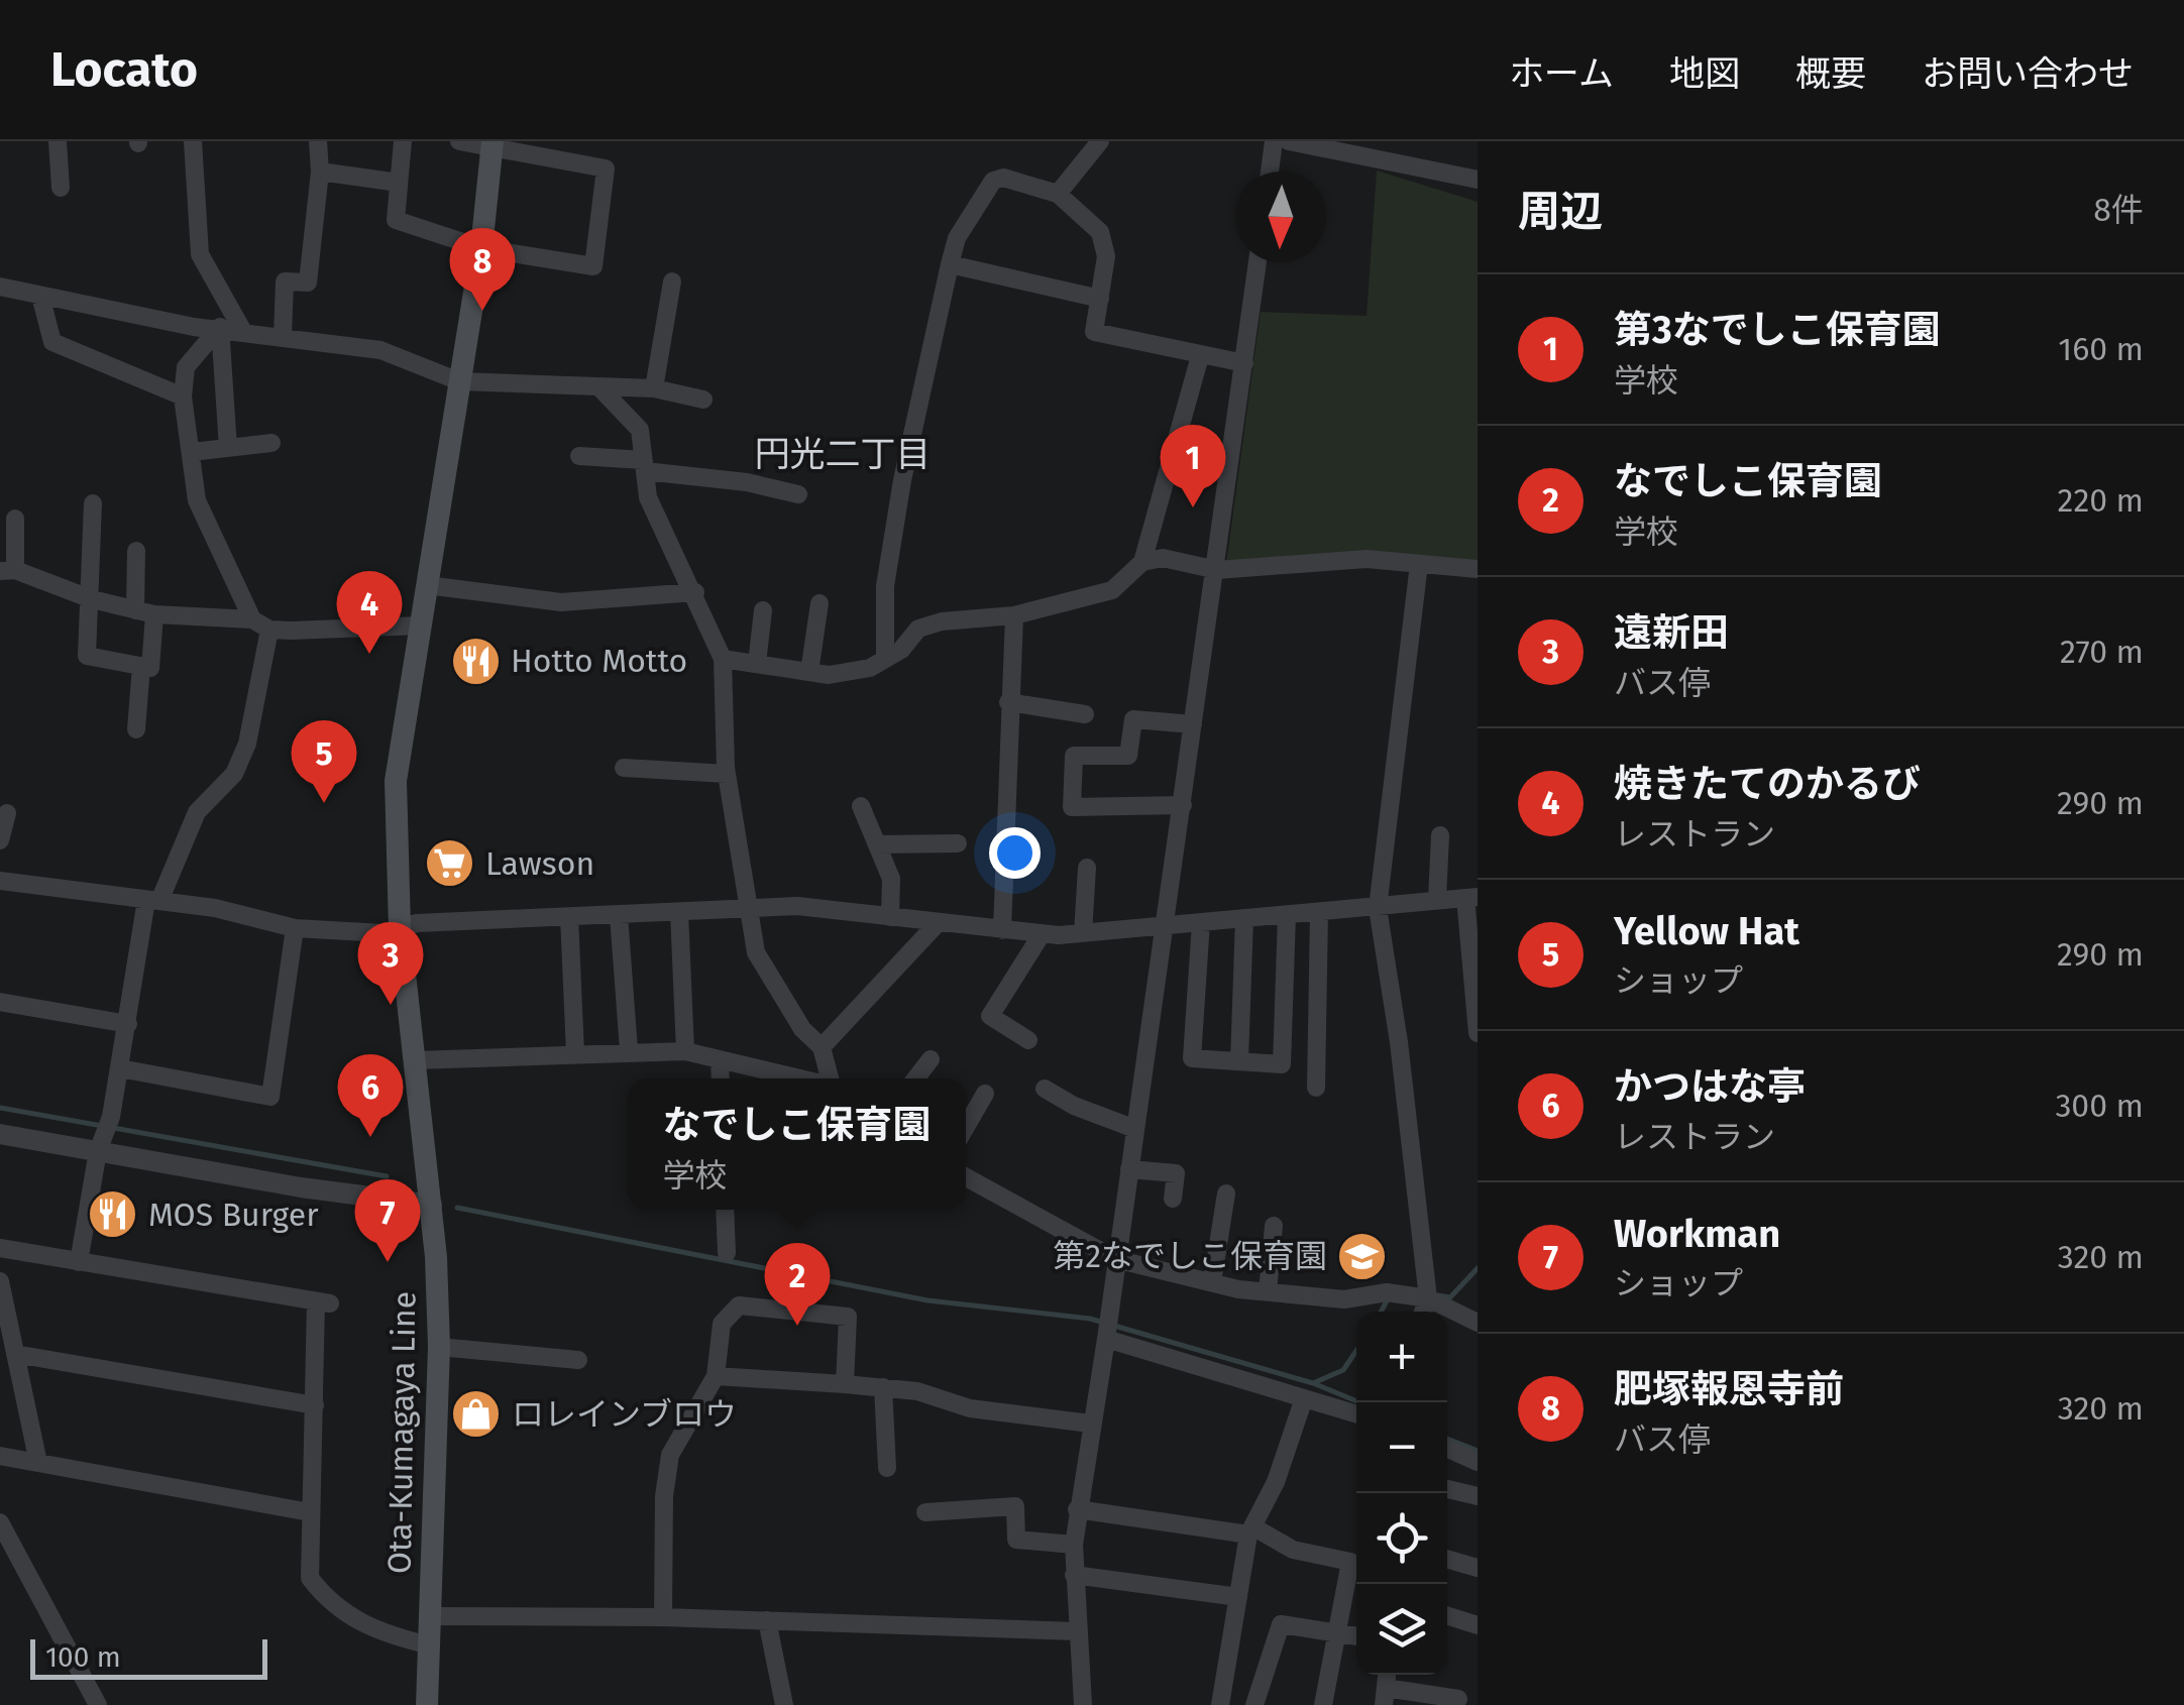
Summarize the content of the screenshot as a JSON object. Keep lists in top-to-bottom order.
{
  "streets": {
    "main road": ["Ota-Kumagaya Line"]
  },
  "districts": ["円光二丁目"],
  "places": {
    "restaurant": ["Hotto Motto", "MOS Burger"],
    "supermarket": ["Lawson"],
    "school or university": ["第2なでしこ保育園"],
    "shop": ["ロレインブロウ"]
  },
  "scale_bar": "100 m",
  "north": "bottom",
  "page": {
    "header": "Locato",
    "nav": [
      "ホーム",
      "地図",
      "概要",
      "お問い合わせ"
    ],
    "heading": ["周辺", "8件"],
    "pins": [
      "8",
      "1",
      "4",
      "5",
      "3",
      "6",
      "7",
      "2"
    ],
    "list": [
      {
        "mark": "1",
        "name": "第3なでしこ保育園",
        "note": "学校",
        "value": "160 m"
      },
      {
        "mark": "2",
        "name": "なでしこ保育園",
        "note": "学校",
        "value": "220 m"
      },
      {
        "mark": "3",
        "name": "遠新田",
        "note": "バス停",
        "value": "270 m"
      },
      {
        "mark": "4",
        "name": "焼きたてのかるび",
        "note": "レストラン",
        "value": "290 m"
      },
      {
        "mark": "5",
        "name": "Yellow Hat",
        "note": "ショップ",
        "value": "290 m"
      },
      {
        "mark": "6",
        "name": "かつはな亭",
        "note": "レストラン",
        "value": "300 m"
      },
      {
        "mark": "7",
        "name": "Workman",
        "note": "ショップ",
        "value": "320 m"
      },
      {
        "mark": "8",
        "name": "肥塚報恩寺前",
        "note": "バス停",
        "value": "320 m"
      }
    ],
    "popup": ["なでしこ保育園", "学校"],
    "map_buttons": ["+", "−"],
    "scale": "100 m"
  }
}
